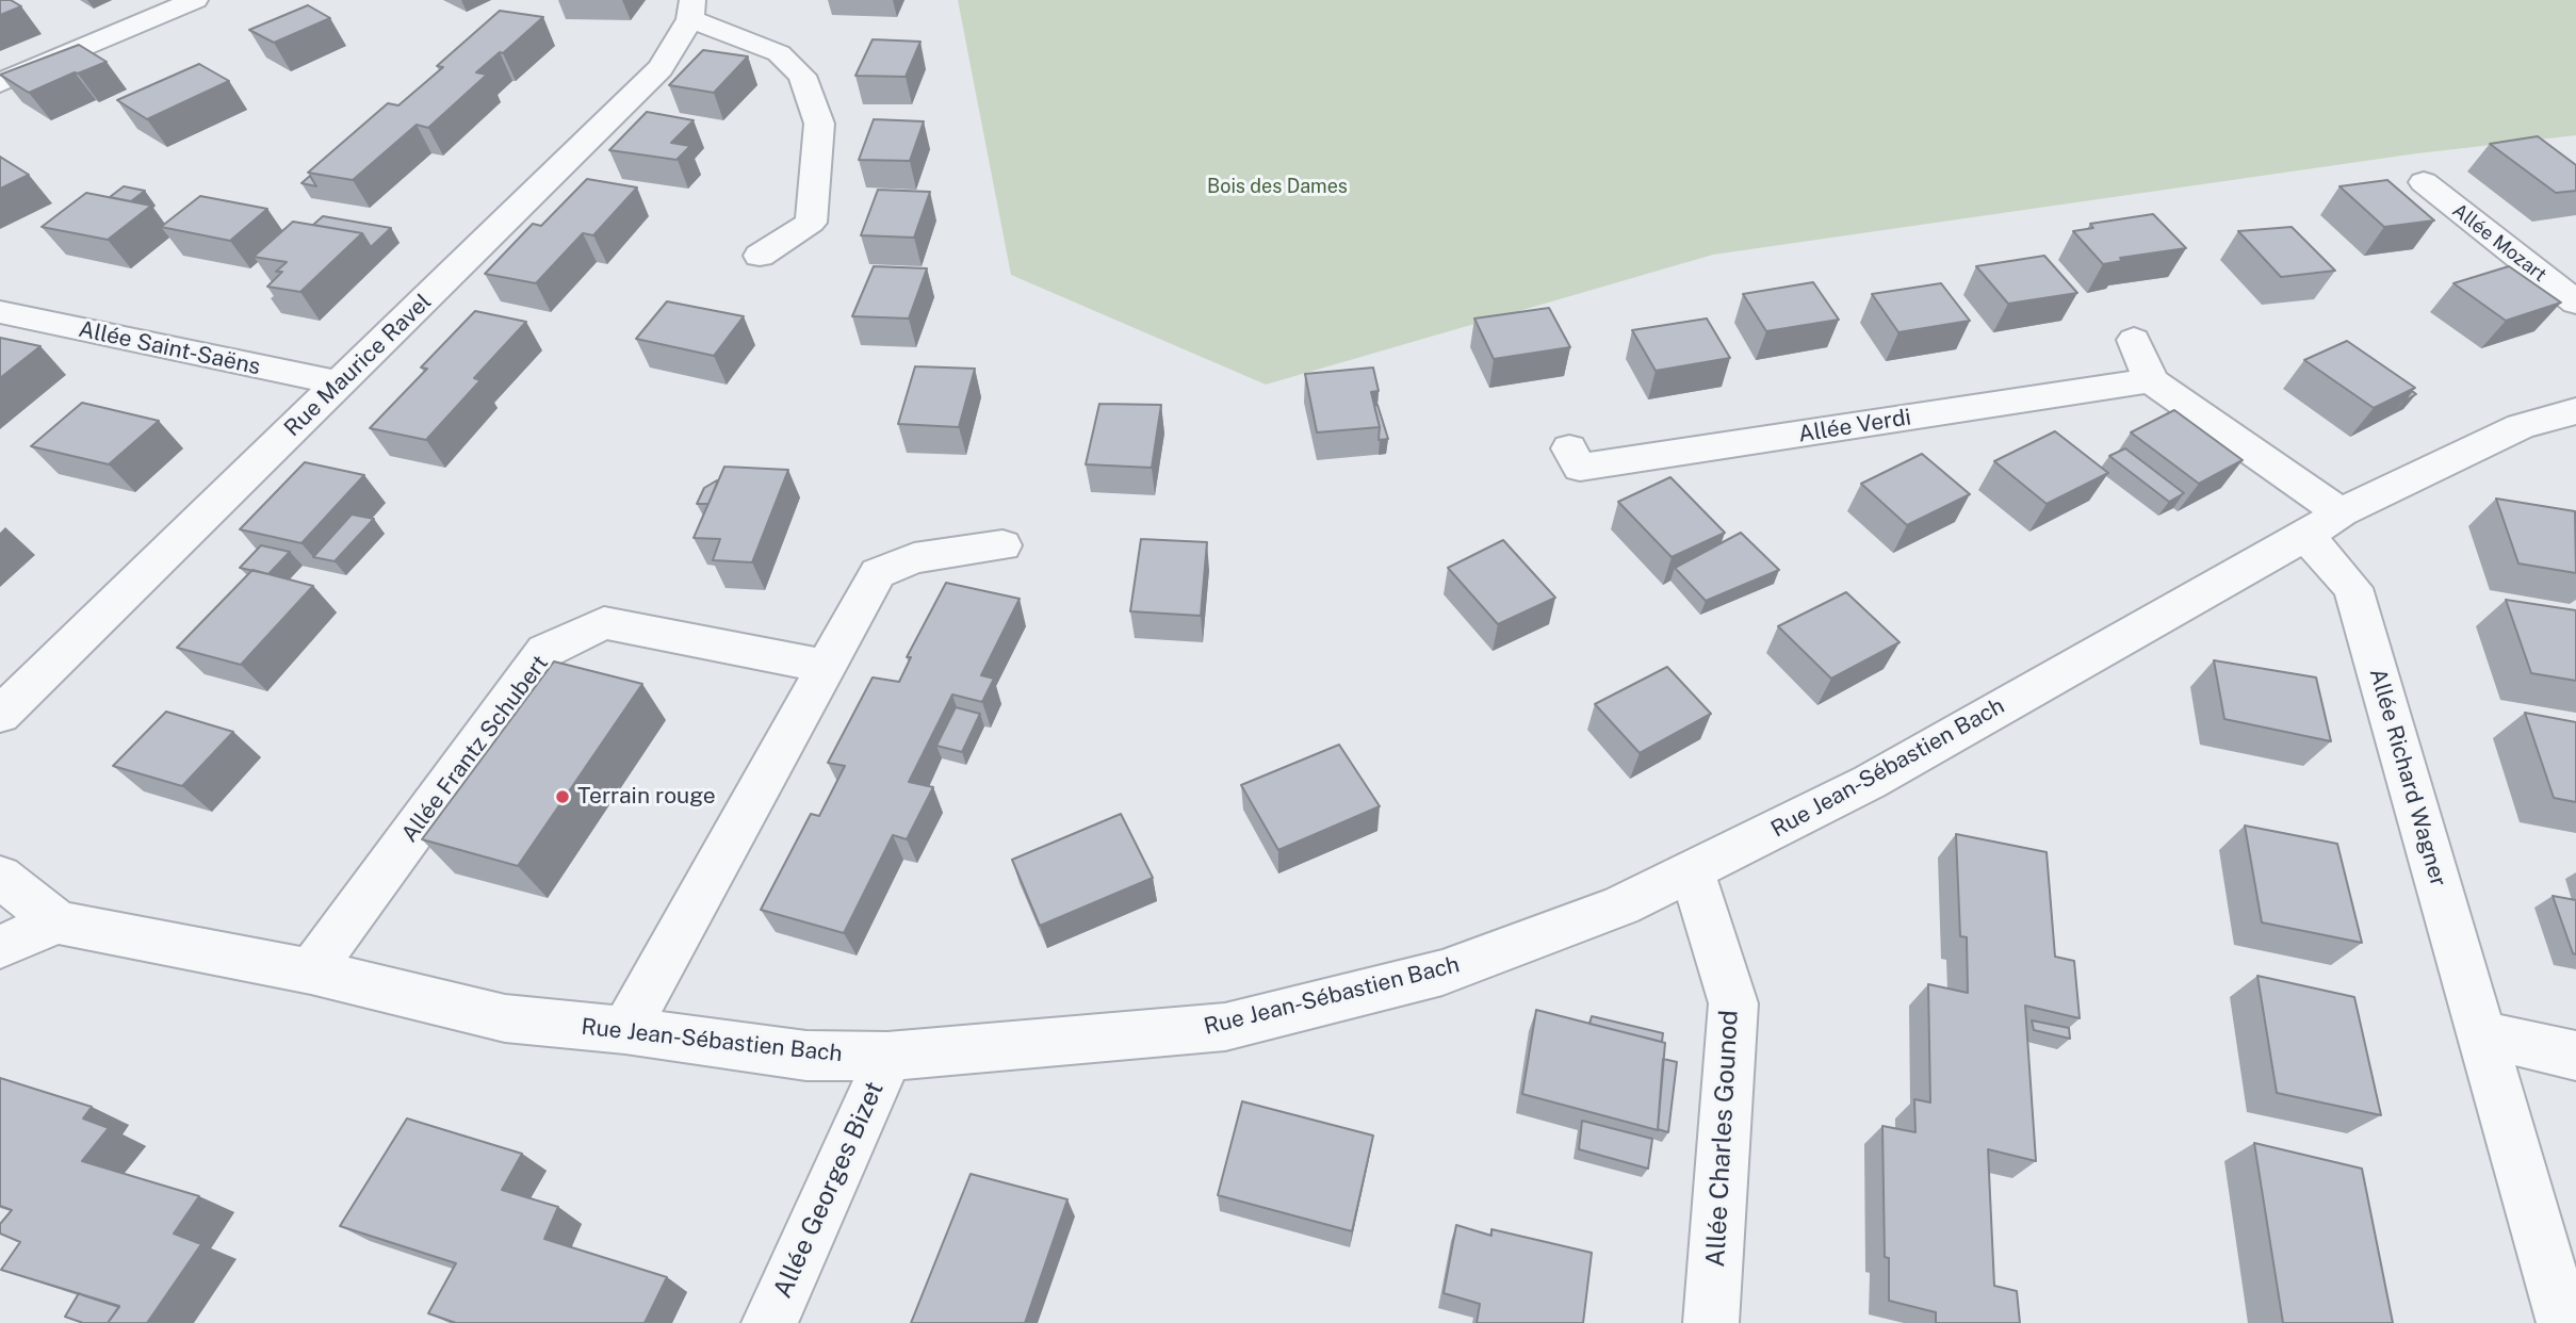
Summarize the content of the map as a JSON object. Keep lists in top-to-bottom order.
{
  "streets": {
    "street": [
      "Allée Mozart",
      "Allée Saint-Saëns",
      "Rue Maurice Ravel",
      "Allée Verdi",
      "Allée Frantz Schubert",
      "Rue Jean-Sébastien Bach",
      "Allée Richard Wagner",
      "Allée Charles Gounod",
      "Allée Georges Bizet"
    ]
  },
  "crossings": [
    ["Allée Saint-Saëns", "Rue Maurice Ravel"],
    ["Allée Frantz Schubert", "Rue Jean-Sébastien Bach"],
    ["Rue Jean-Sébastien Bach", "Allée Richard Wagner"],
    ["Rue Jean-Sébastien Bach", "Allée Charles Gounod"],
    ["Rue Jean-Sébastien Bach", "Allée Georges Bizet"]
  ],
  "parks": ["Bois des Dames"],
  "places": ["Terrain rouge"]
}
